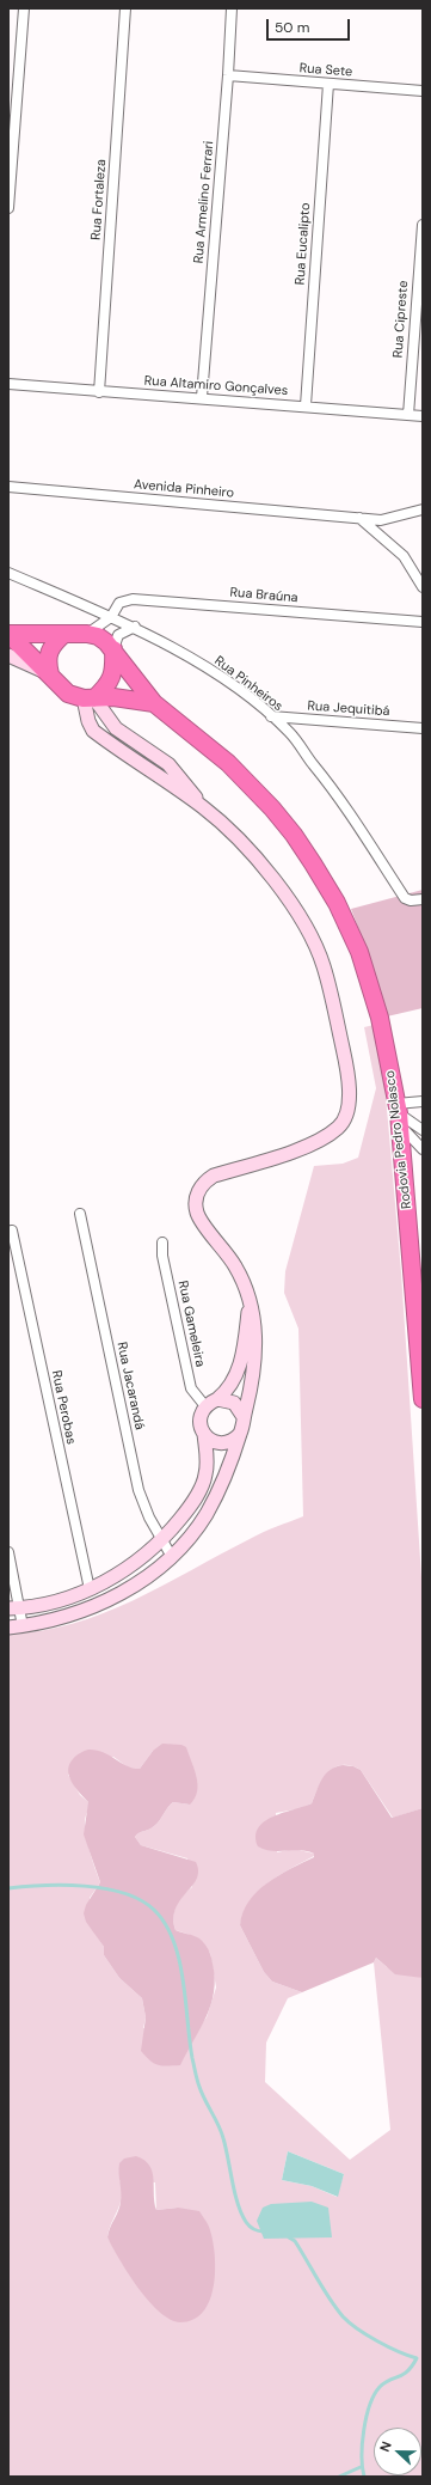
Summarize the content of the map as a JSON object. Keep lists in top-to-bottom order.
{
  "streets": {
    "highway": ["Rodovia Pedro Nolasco"],
    "street": [
      "Rua Sete",
      "Rua Fortaleza",
      "Rua Armelino Ferrari",
      "Rua Eucalipto",
      "Rua Cipreste",
      "Rua Altamiro Gonçalves",
      "Avenida Pinheiro",
      "Rua Braúna",
      "Rua Pinheiros",
      "Rua Jequitibá",
      "Rua Gameleira",
      "Rua Jacarandá",
      "Rua Perobas"
    ]
  },
  "crossings": [
    ["Rua Sete", "Rua Armelino Ferrari"],
    ["Rua Sete", "Rua Eucalipto"],
    ["Rua Fortaleza", "Rua Altamiro Gonçalves"],
    ["Rua Armelino Ferrari", "Rua Altamiro Gonçalves"],
    ["Rua Eucalipto", "Rua Altamiro Gonçalves"],
    ["Rua Cipreste", "Rua Altamiro Gonçalves"],
    ["Rua Braúna", "Rua Pinheiros"],
    ["Rua Pinheiros", "Rua Jequitibá"]
  ],
  "scale_bar": "50 m",
  "north": "left"
}
